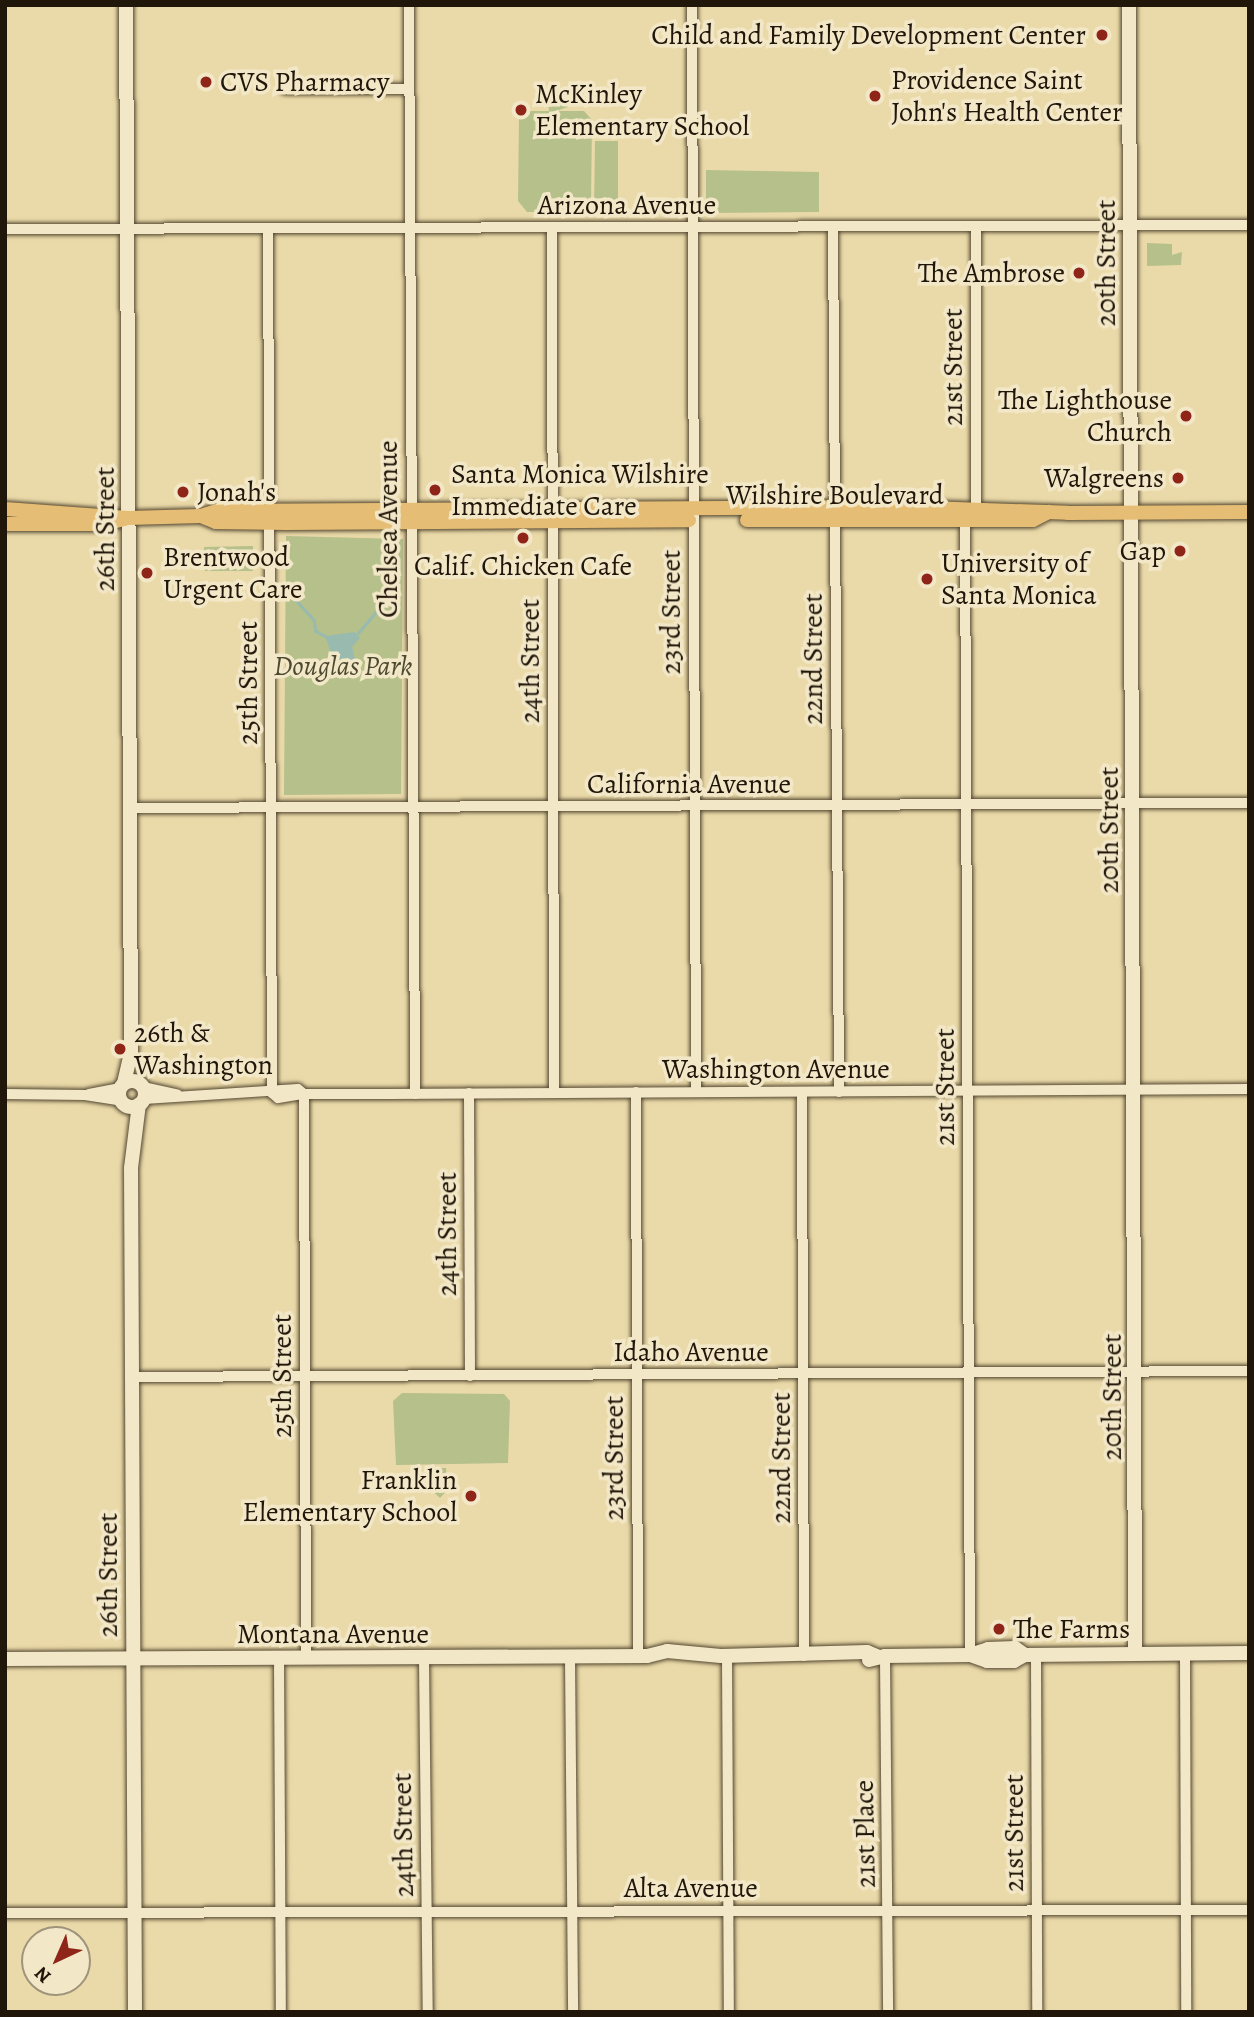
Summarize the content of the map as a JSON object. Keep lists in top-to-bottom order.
{
  "streets": {
    "main road": ["Wilshire Boulevard"],
    "street": [
      "Arizona Avenue",
      "20th Street",
      "21st Street",
      "26th Street",
      "Chelsea Avenue",
      "23rd Street",
      "22nd Street",
      "24th Street",
      "25th Street",
      "California Avenue",
      "Washington Avenue",
      "Idaho Avenue",
      "Montana Avenue",
      "21st Place",
      "Alta Avenue"
    ]
  },
  "crossings": [
    ["Arizona Avenue", "20th Street"],
    ["Arizona Avenue", "21st Street"],
    ["Arizona Avenue", "26th Street"],
    ["Arizona Avenue", "Chelsea Avenue"],
    ["Arizona Avenue", "23rd Street"],
    ["Arizona Avenue", "22nd Street"],
    ["Arizona Avenue", "24th Street"],
    ["Arizona Avenue", "25th Street"],
    ["20th Street", "Wilshire Boulevard"],
    ["20th Street", "California Avenue"],
    ["20th Street", "Washington Avenue"],
    ["20th Street", "Idaho Avenue"],
    ["20th Street", "Montana Avenue"],
    ["21st Street", "Wilshire Boulevard"],
    ["21st Street", "California Avenue"],
    ["21st Street", "Washington Avenue"],
    ["21st Street", "Idaho Avenue"],
    ["21st Street", "Montana Avenue"],
    ["21st Street", "Alta Avenue"],
    ["Wilshire Boulevard", "26th Street"],
    ["Wilshire Boulevard", "Chelsea Avenue"],
    ["Wilshire Boulevard", "23rd Street"],
    ["Wilshire Boulevard", "22nd Street"],
    ["Wilshire Boulevard", "24th Street"],
    ["Wilshire Boulevard", "25th Street"],
    ["26th Street", "California Avenue"],
    ["26th Street", "Washington Avenue"],
    ["26th Street", "Idaho Avenue"],
    ["26th Street", "Montana Avenue"],
    ["26th Street", "Alta Avenue"],
    ["Chelsea Avenue", "California Avenue"],
    ["Chelsea Avenue", "Washington Avenue"],
    ["23rd Street", "California Avenue"],
    ["23rd Street", "Washington Avenue"],
    ["23rd Street", "Idaho Avenue"],
    ["23rd Street", "Montana Avenue"],
    ["22nd Street", "California Avenue"],
    ["22nd Street", "Washington Avenue"],
    ["22nd Street", "Idaho Avenue"],
    ["22nd Street", "Montana Avenue"],
    ["24th Street", "California Avenue"],
    ["24th Street", "Washington Avenue"],
    ["24th Street", "Idaho Avenue"],
    ["24th Street", "Montana Avenue"],
    ["24th Street", "Alta Avenue"],
    ["25th Street", "California Avenue"],
    ["25th Street", "Washington Avenue"],
    ["25th Street", "Idaho Avenue"],
    ["25th Street", "Montana Avenue"],
    ["Montana Avenue", "21st Place"],
    ["21st Place", "Alta Avenue"]
  ],
  "parks": ["Douglas Park"],
  "places": [
    "Child and Family Development Center",
    "CVS Pharmacy",
    "Providence Saint John's Health Center",
    "McKinley Elementary School",
    "The Ambrose",
    "The Lighthouse Church",
    "Walgreens",
    "Santa Monica Wilshire Immediate Care",
    "Jonah's",
    "Calif. Chicken Cafe",
    "Gap",
    "Brentwood Urgent Care",
    "University of Santa Monica",
    "26th & Washington",
    "Franklin Elementary School",
    "The Farms"
  ],
  "north": "bottom left"
}
